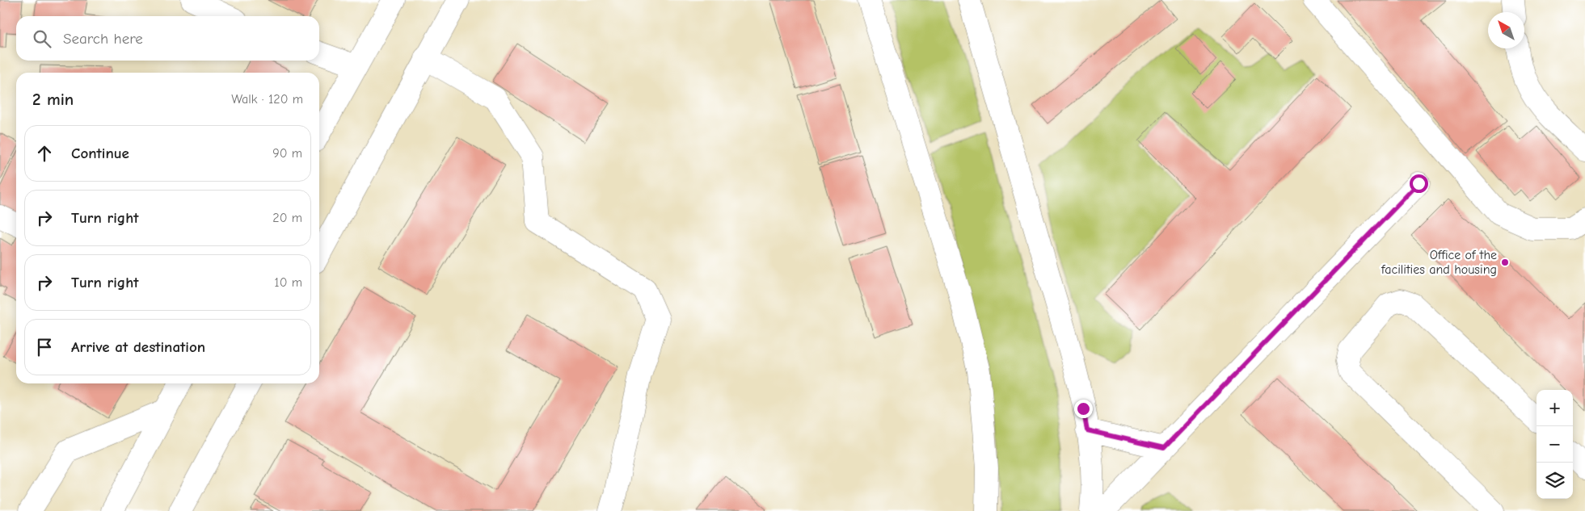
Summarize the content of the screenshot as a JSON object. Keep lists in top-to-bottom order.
{
  "places": ["Office of the facilities and housing"],
  "north": "top left",
  "page": {
    "search": "Search here",
    "heading": ["2 min", "Walk · 120 m"],
    "list": [
      ["Continue", "90 m"],
      ["Turn right", "20 m"],
      ["Turn right", "10 m"],
      "Arrive at destination"
    ],
    "map_buttons": ["+", "−"]
  }
}
